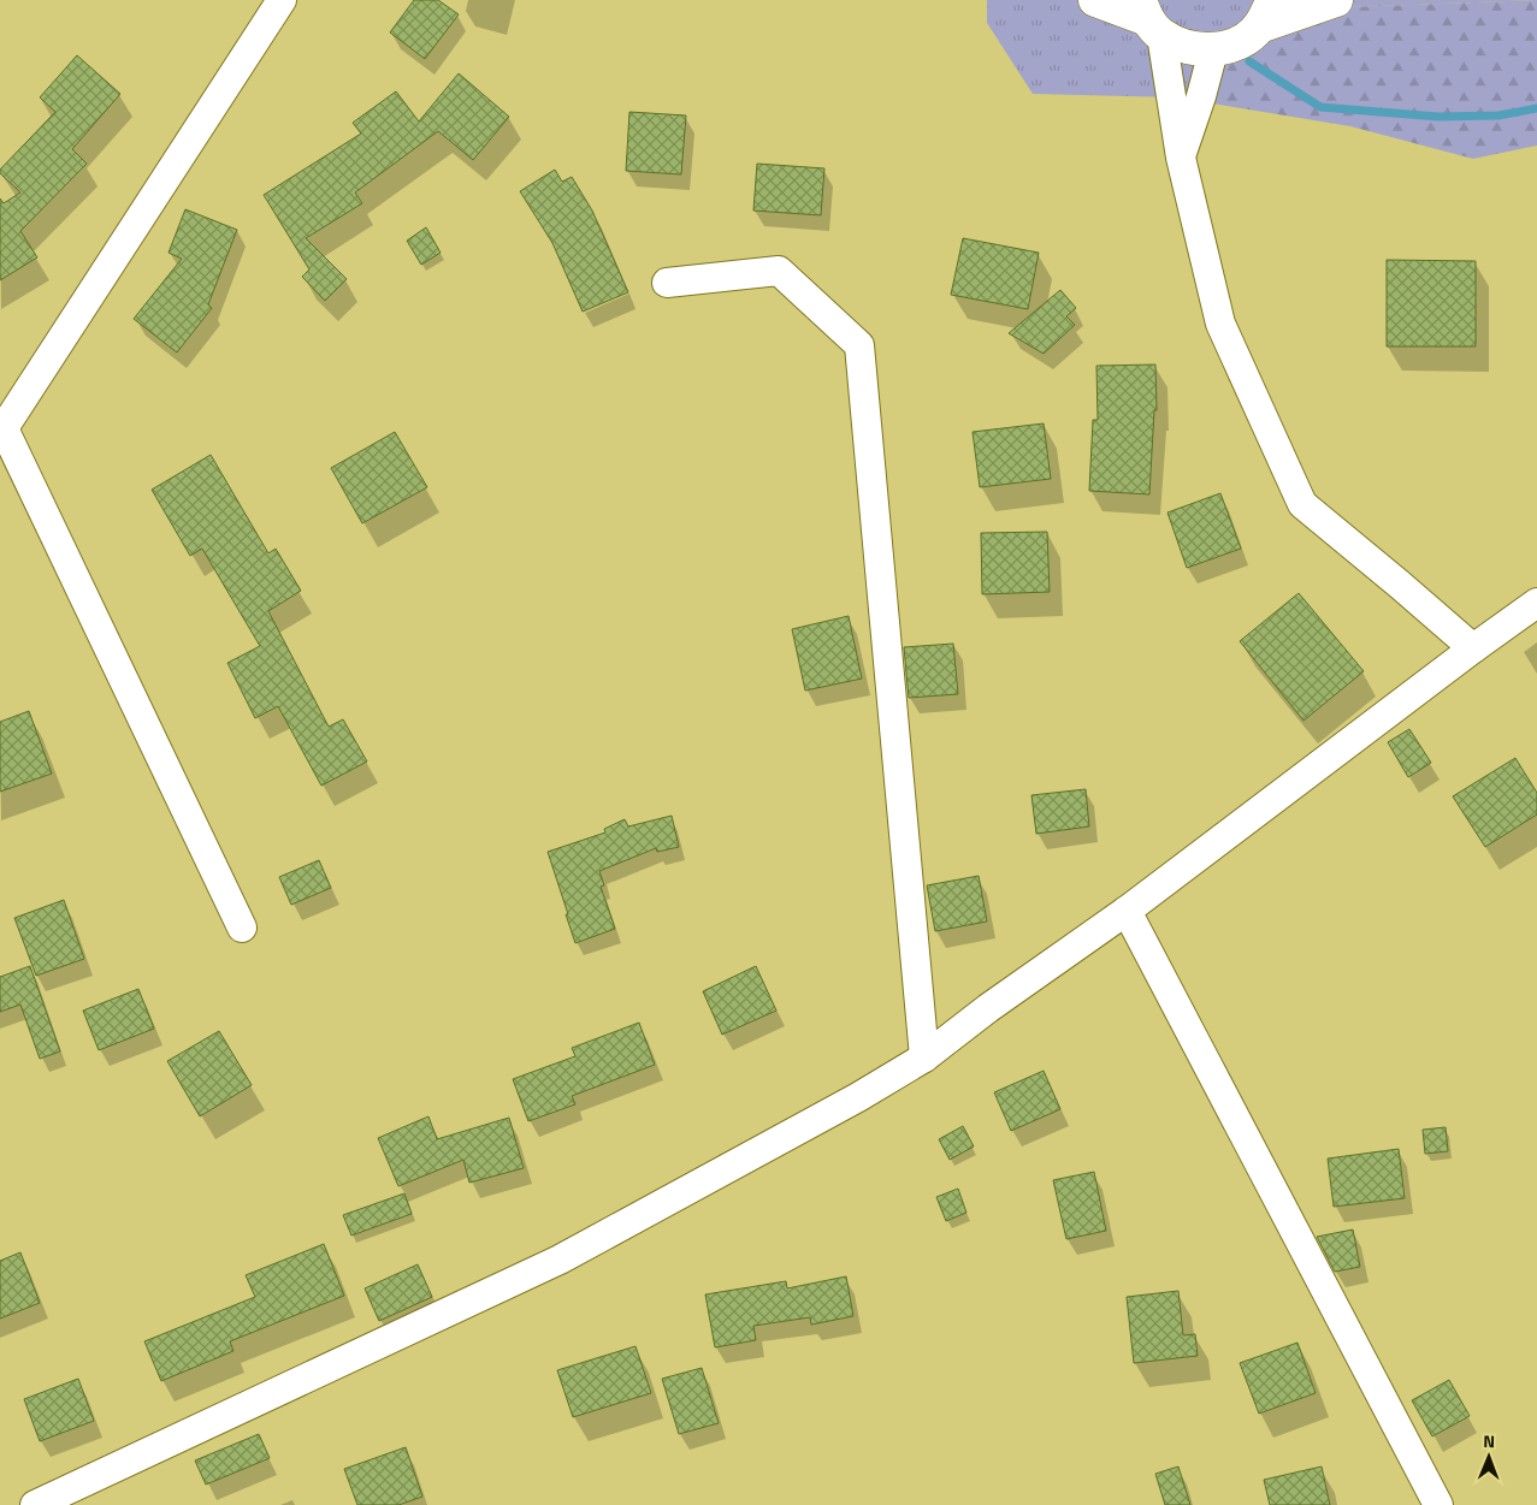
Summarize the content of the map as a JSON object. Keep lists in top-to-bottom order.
{
  "north": "top"
}
